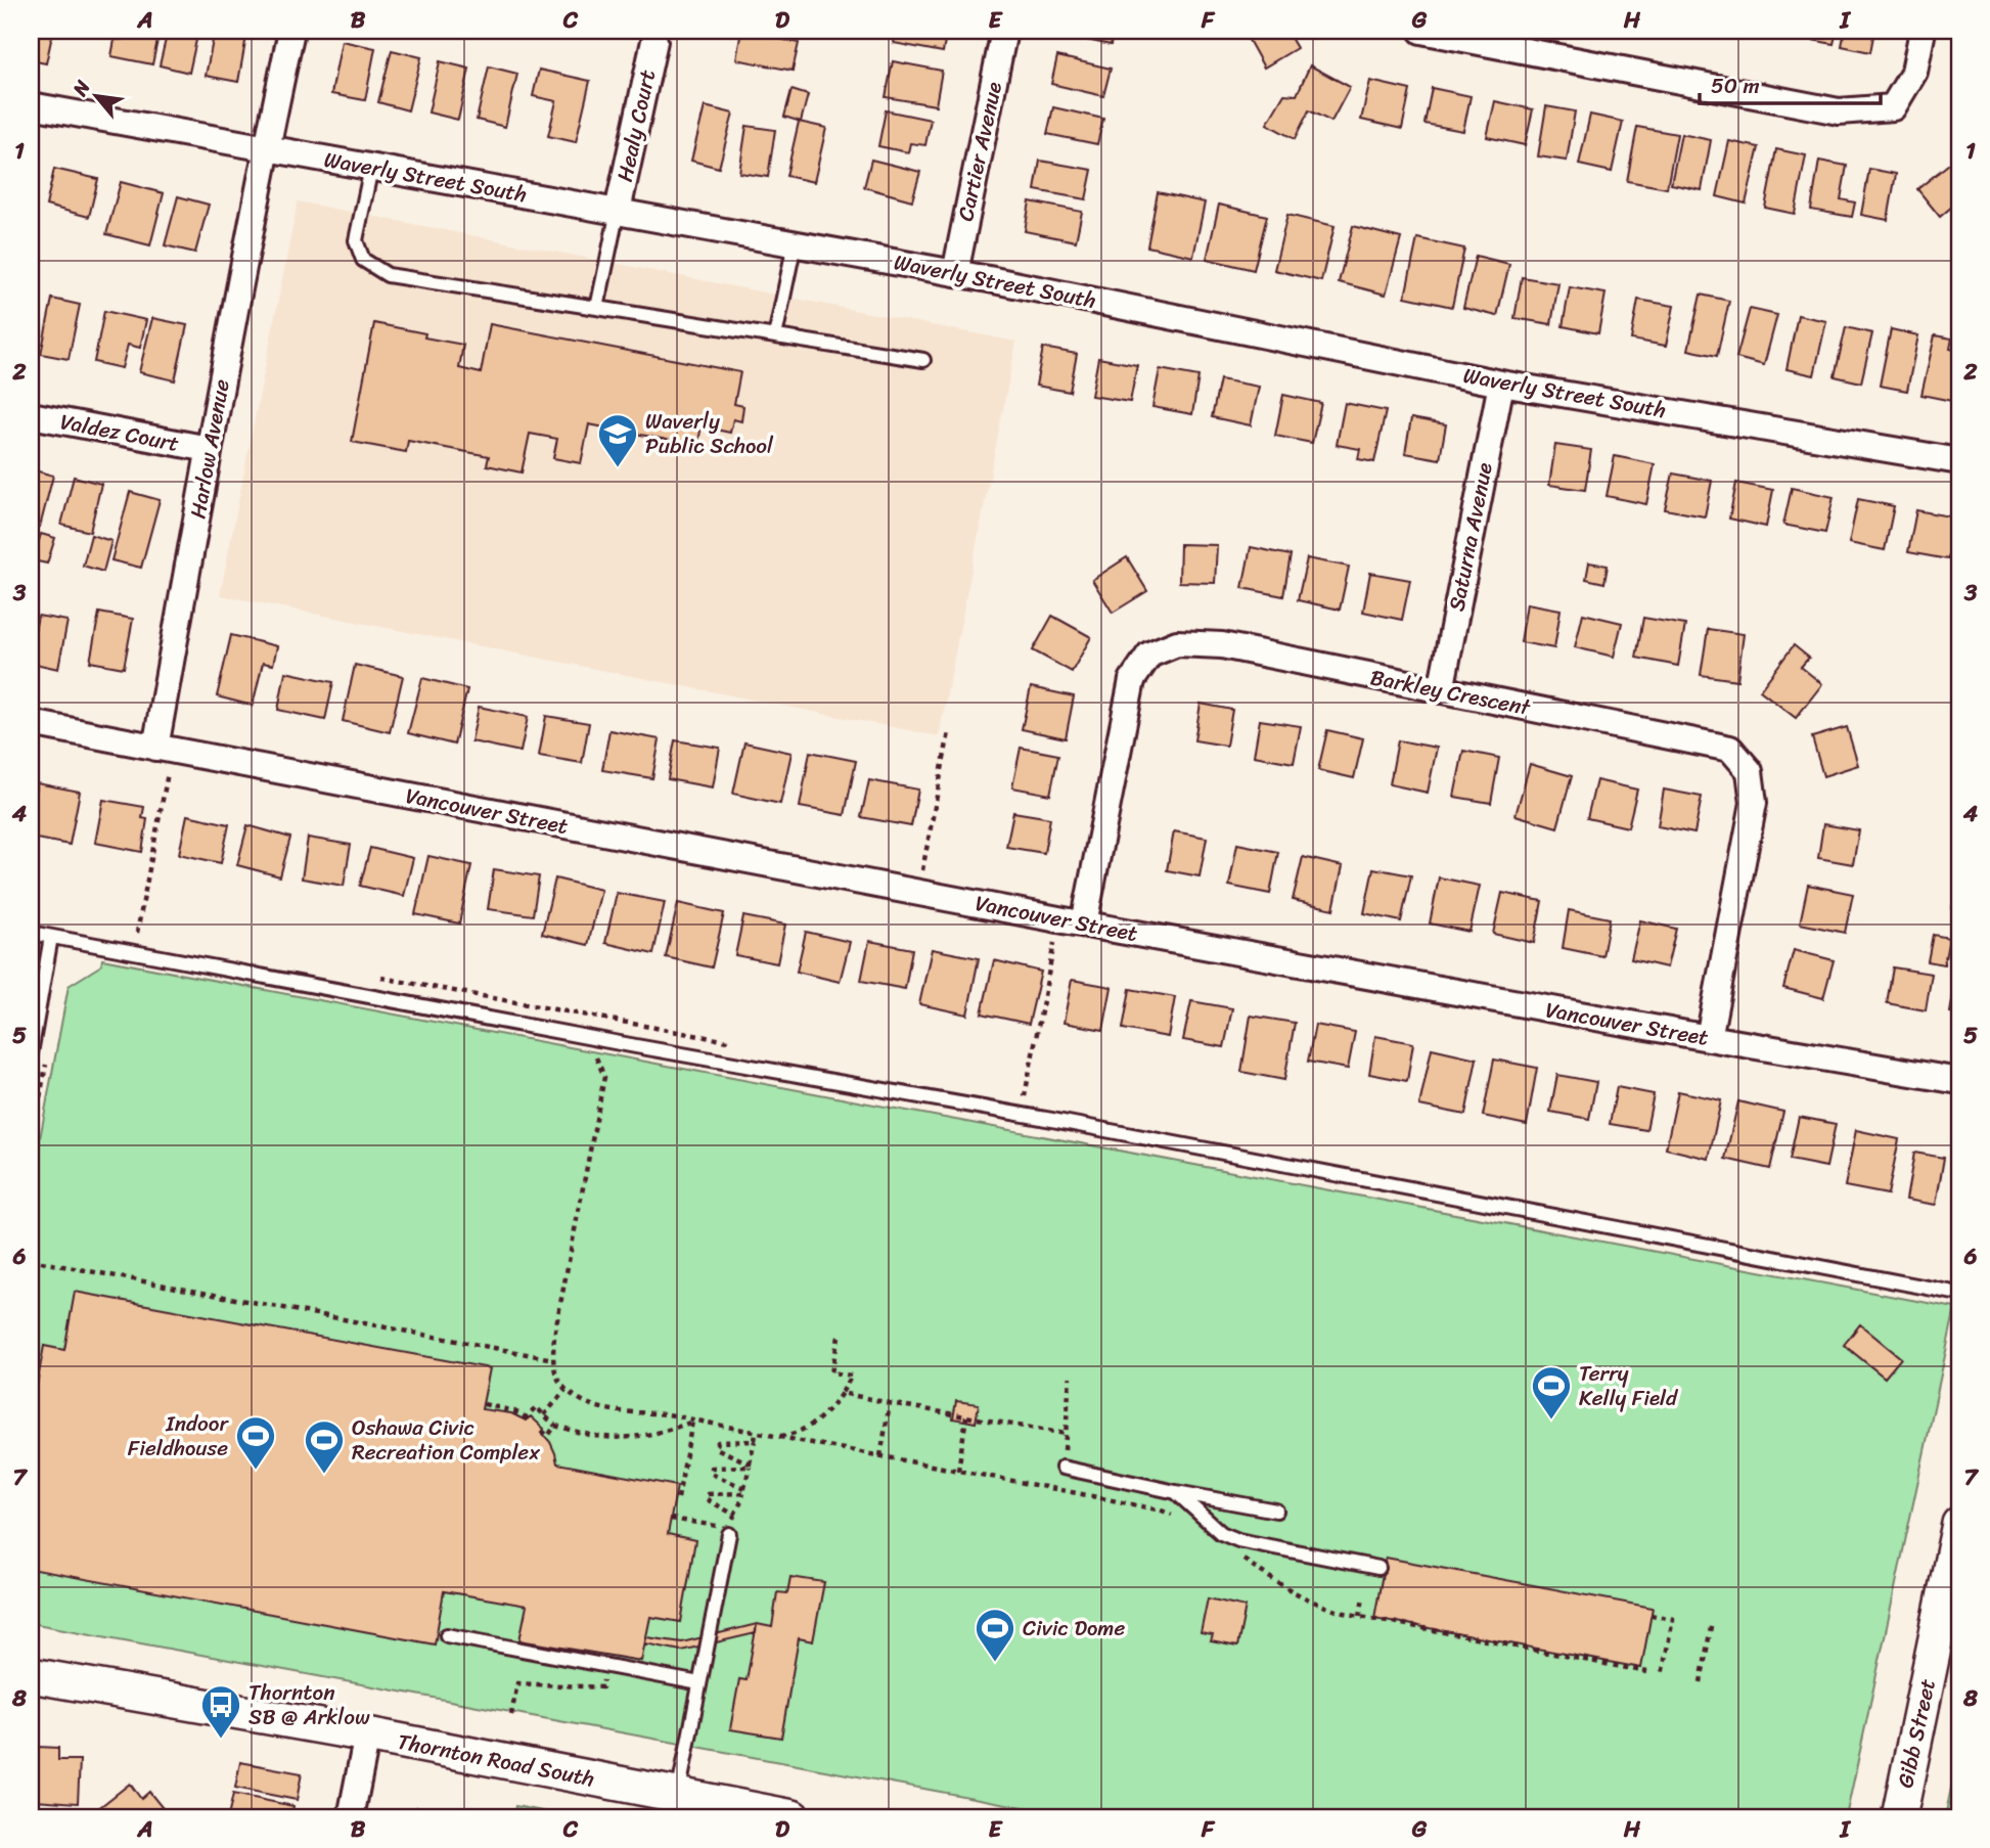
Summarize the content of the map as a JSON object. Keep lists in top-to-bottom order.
{
  "streets": {
    "main road": ["Gibb Street", "Thornton Road South"],
    "street": [
      "Healy Court",
      "Cartier Avenue",
      "Waverly Street South",
      "Valdez Court",
      "Harlow Avenue",
      "Saturna Avenue",
      "Barkley Crescent",
      "Vancouver Street"
    ]
  },
  "crossings": [
    ["Healy Court", "Waverly Street South"],
    ["Cartier Avenue", "Waverly Street South"],
    ["Waverly Street South", "Harlow Avenue"],
    ["Waverly Street South", "Saturna Avenue"],
    ["Valdez Court", "Harlow Avenue"],
    ["Harlow Avenue", "Vancouver Street"],
    ["Saturna Avenue", "Barkley Crescent"],
    ["Barkley Crescent", "Vancouver Street"]
  ],
  "places": {
    "school or university": ["Waverly Public School"],
    "sports": [
      "Terry Kelly Field",
      "Indoor Fieldhouse",
      "Oshawa Civic Recreation Complex",
      "Civic Dome"
    ],
    "bus stop": ["Thornton SB @ Arklow"]
  },
  "scale_bar": "50 m",
  "north": "top left",
  "grid": {
    "columns": [
      "A",
      "B",
      "C",
      "D",
      "E",
      "F",
      "G",
      "H",
      "I"
    ],
    "rows": [
      "1",
      "2",
      "3",
      "4",
      "5",
      "6",
      "7",
      "8"
    ]
  }
}
